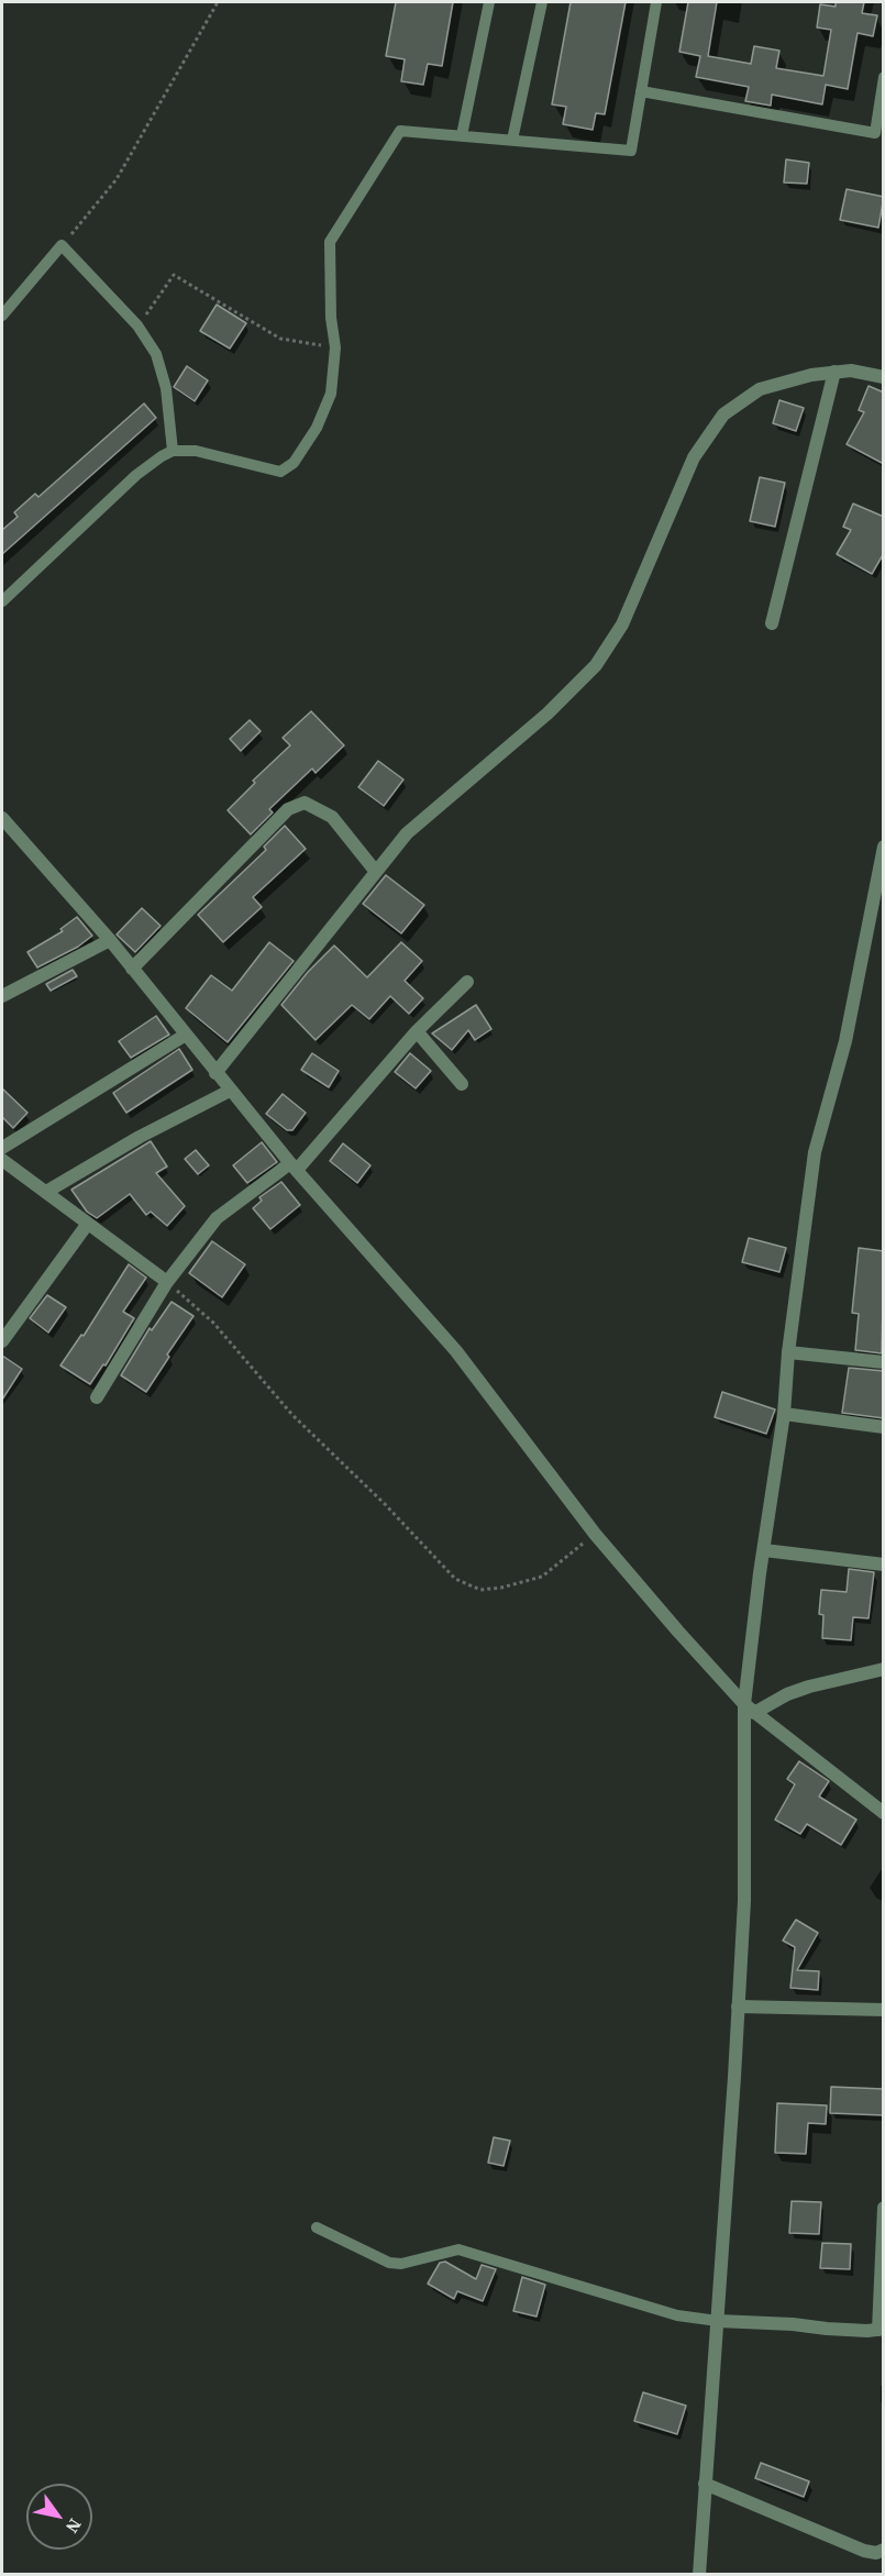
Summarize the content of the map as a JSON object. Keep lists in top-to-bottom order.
{
  "north": "bottom right"
}
